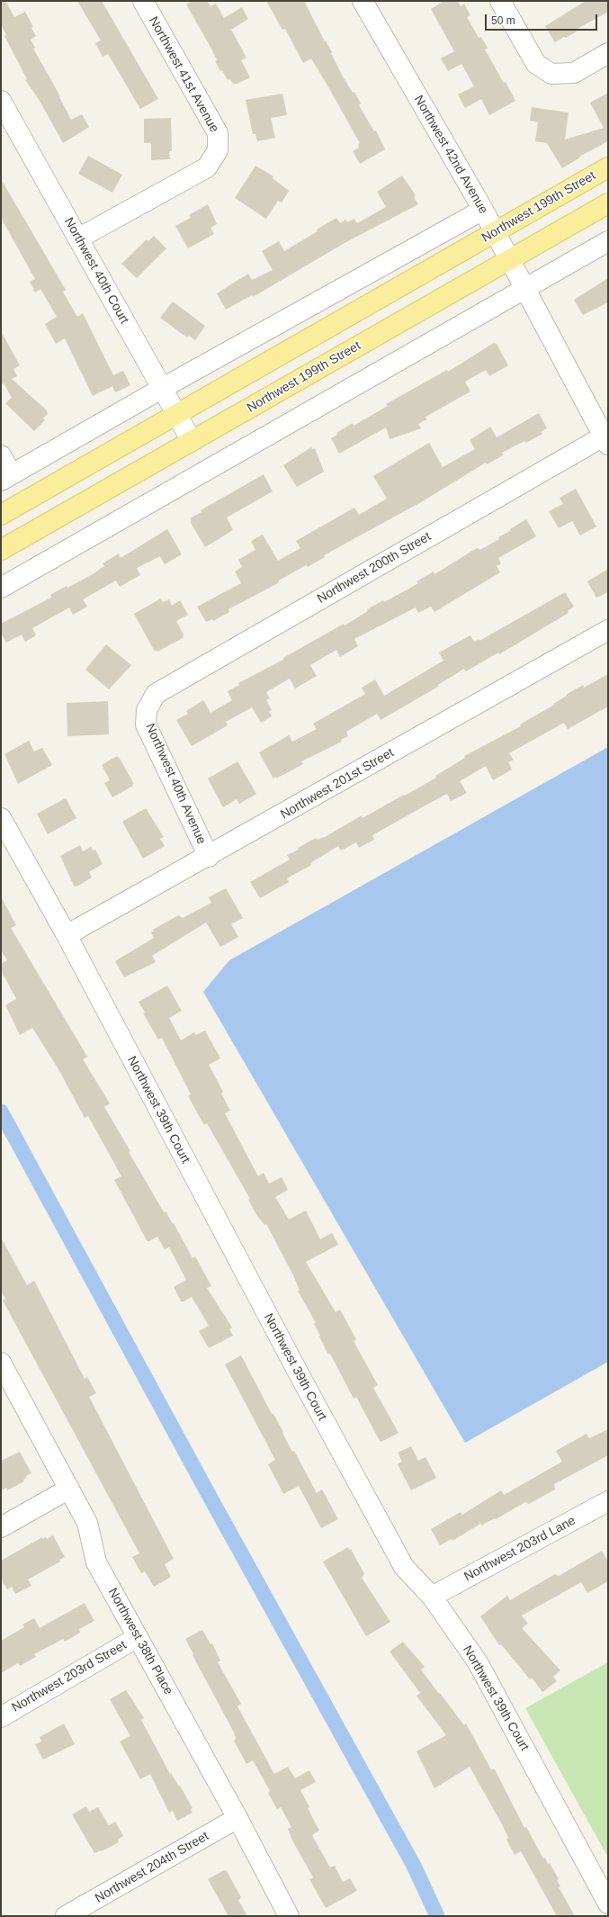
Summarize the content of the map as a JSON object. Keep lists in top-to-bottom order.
{
  "streets": {
    "main road": ["Northwest 199th Street"],
    "street": [
      "Northwest 41st Avenue",
      "Northwest 42nd Avenue",
      "Northwest 40th Court",
      "Northwest 200th Street",
      "Northwest 40th Avenue",
      "Northwest 201st Street",
      "Northwest 39th Court",
      "Northwest 203rd Lane",
      "Northwest 38th Place",
      "Northwest 203rd Street",
      "Northwest 204th Street"
    ]
  },
  "crossings": [
    ["Northwest 41st Avenue", "Northwest 40th Court"],
    ["Northwest 42nd Avenue", "Northwest 199th Street"],
    ["Northwest 42nd Avenue", "Northwest 200th Street"],
    ["Northwest 199th Street", "Northwest 40th Court"],
    ["Northwest 200th Street", "Northwest 40th Avenue"],
    ["Northwest 40th Avenue", "Northwest 201st Street"],
    ["Northwest 201st Street", "Northwest 39th Court"],
    ["Northwest 39th Court", "Northwest 203rd Lane"],
    ["Northwest 38th Place", "Northwest 203rd Street"],
    ["Northwest 38th Place", "Northwest 204th Street"]
  ],
  "scale_bar": "50 m"
}
